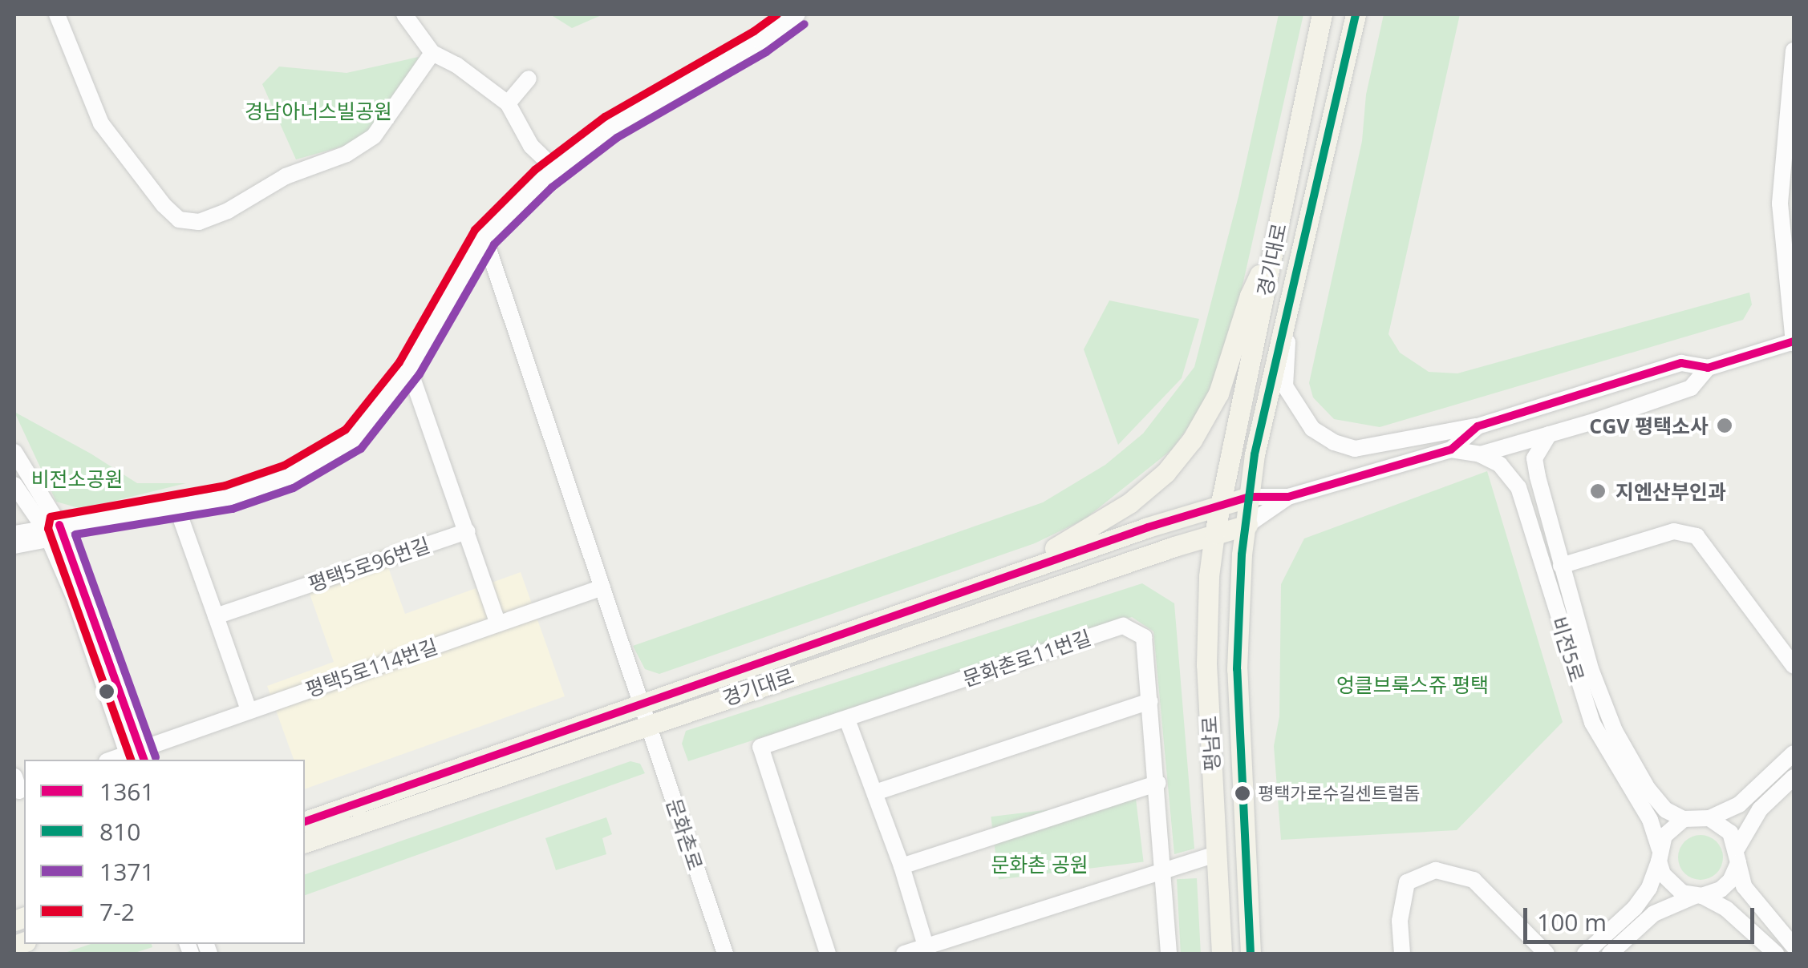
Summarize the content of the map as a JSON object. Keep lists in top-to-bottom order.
{
  "streets": {
    "main road": ["경기대로", "평남로"],
    "street": [
      "평택5로96번길",
      "비전5로",
      "문화촌로11번길",
      "평택5로114번길",
      "문화촌로"
    ]
  },
  "crossings": [
    ["경기대로", "평남로"],
    ["경기대로", "문화촌로"]
  ],
  "parks": [
    "경남아너스빌공원",
    "비전소공원",
    "엉클브룩스쥬 평택",
    "문화촌 공원"
  ],
  "places": ["CGV 평택소사", "지엔산부인과", "평택가로수길센트럴돔"],
  "lines": [
    "transit line 810",
    "transit line 7-2",
    "transit line 1371",
    "transit line 1361"
  ],
  "legend": [
    "1361",
    "810",
    "1371",
    "7-2"
  ],
  "scale_bar": "100 m"
}
